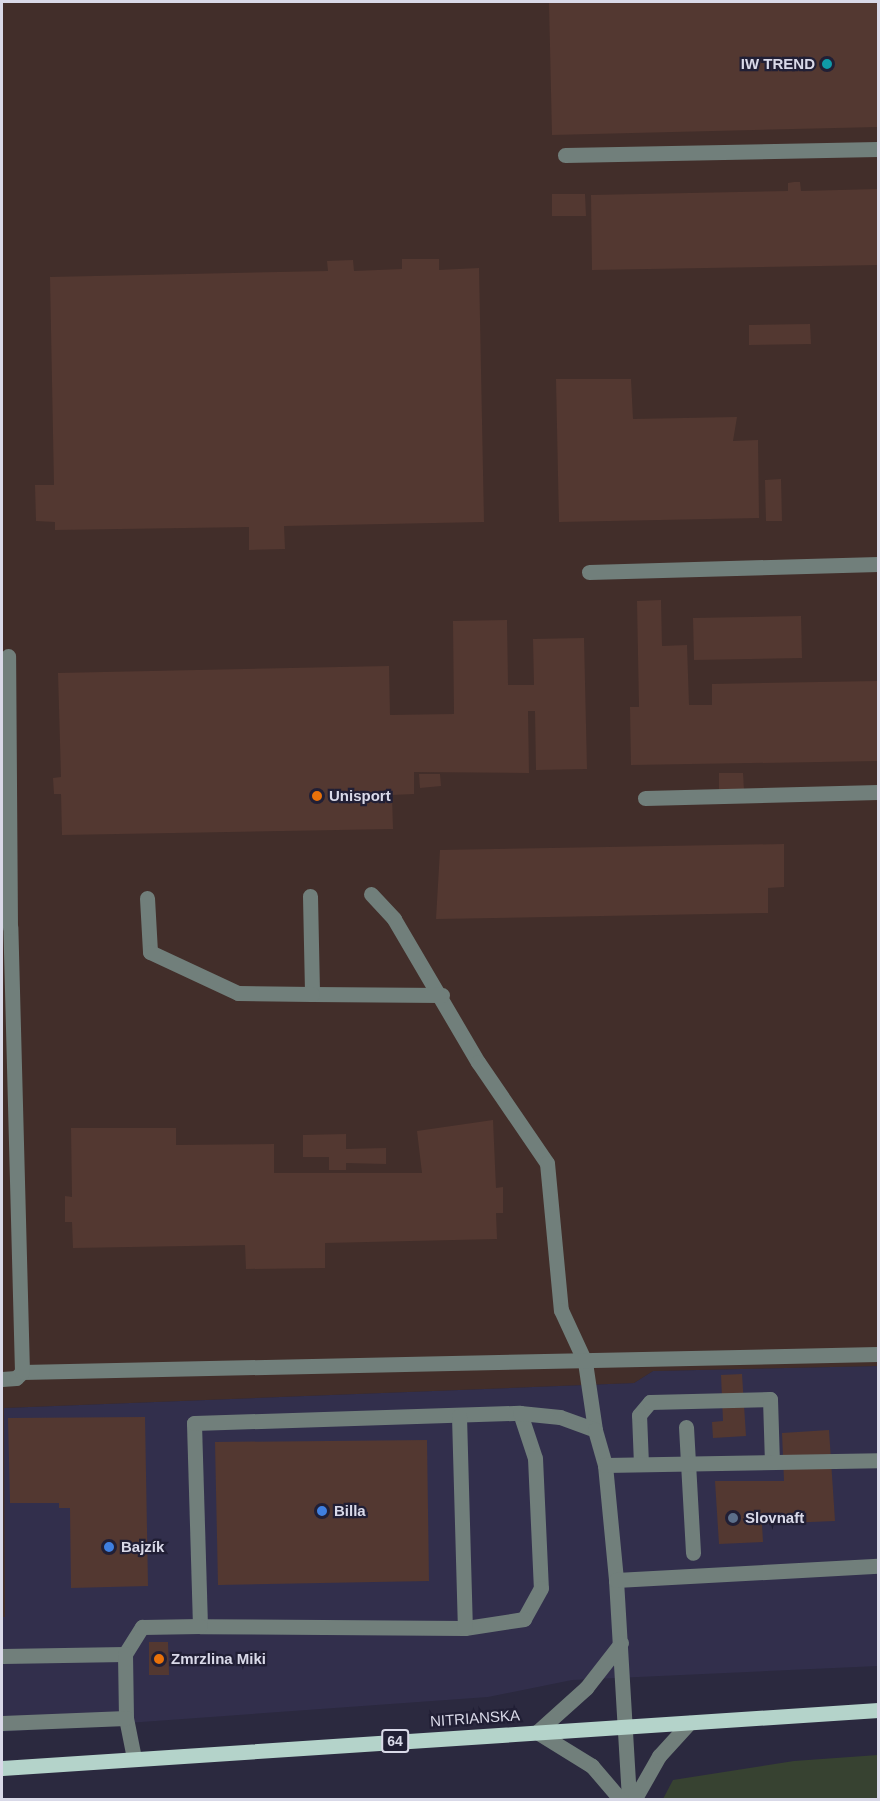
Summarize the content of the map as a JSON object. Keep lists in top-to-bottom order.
{
  "streets": {
    "main road": ["NITRIANSKA", "64"]
  },
  "places": [
    "IW TREND",
    "Unisport",
    "Billa",
    "Slovnaft",
    "Bajzík",
    "Zmrzlina Miki"
  ]
}
